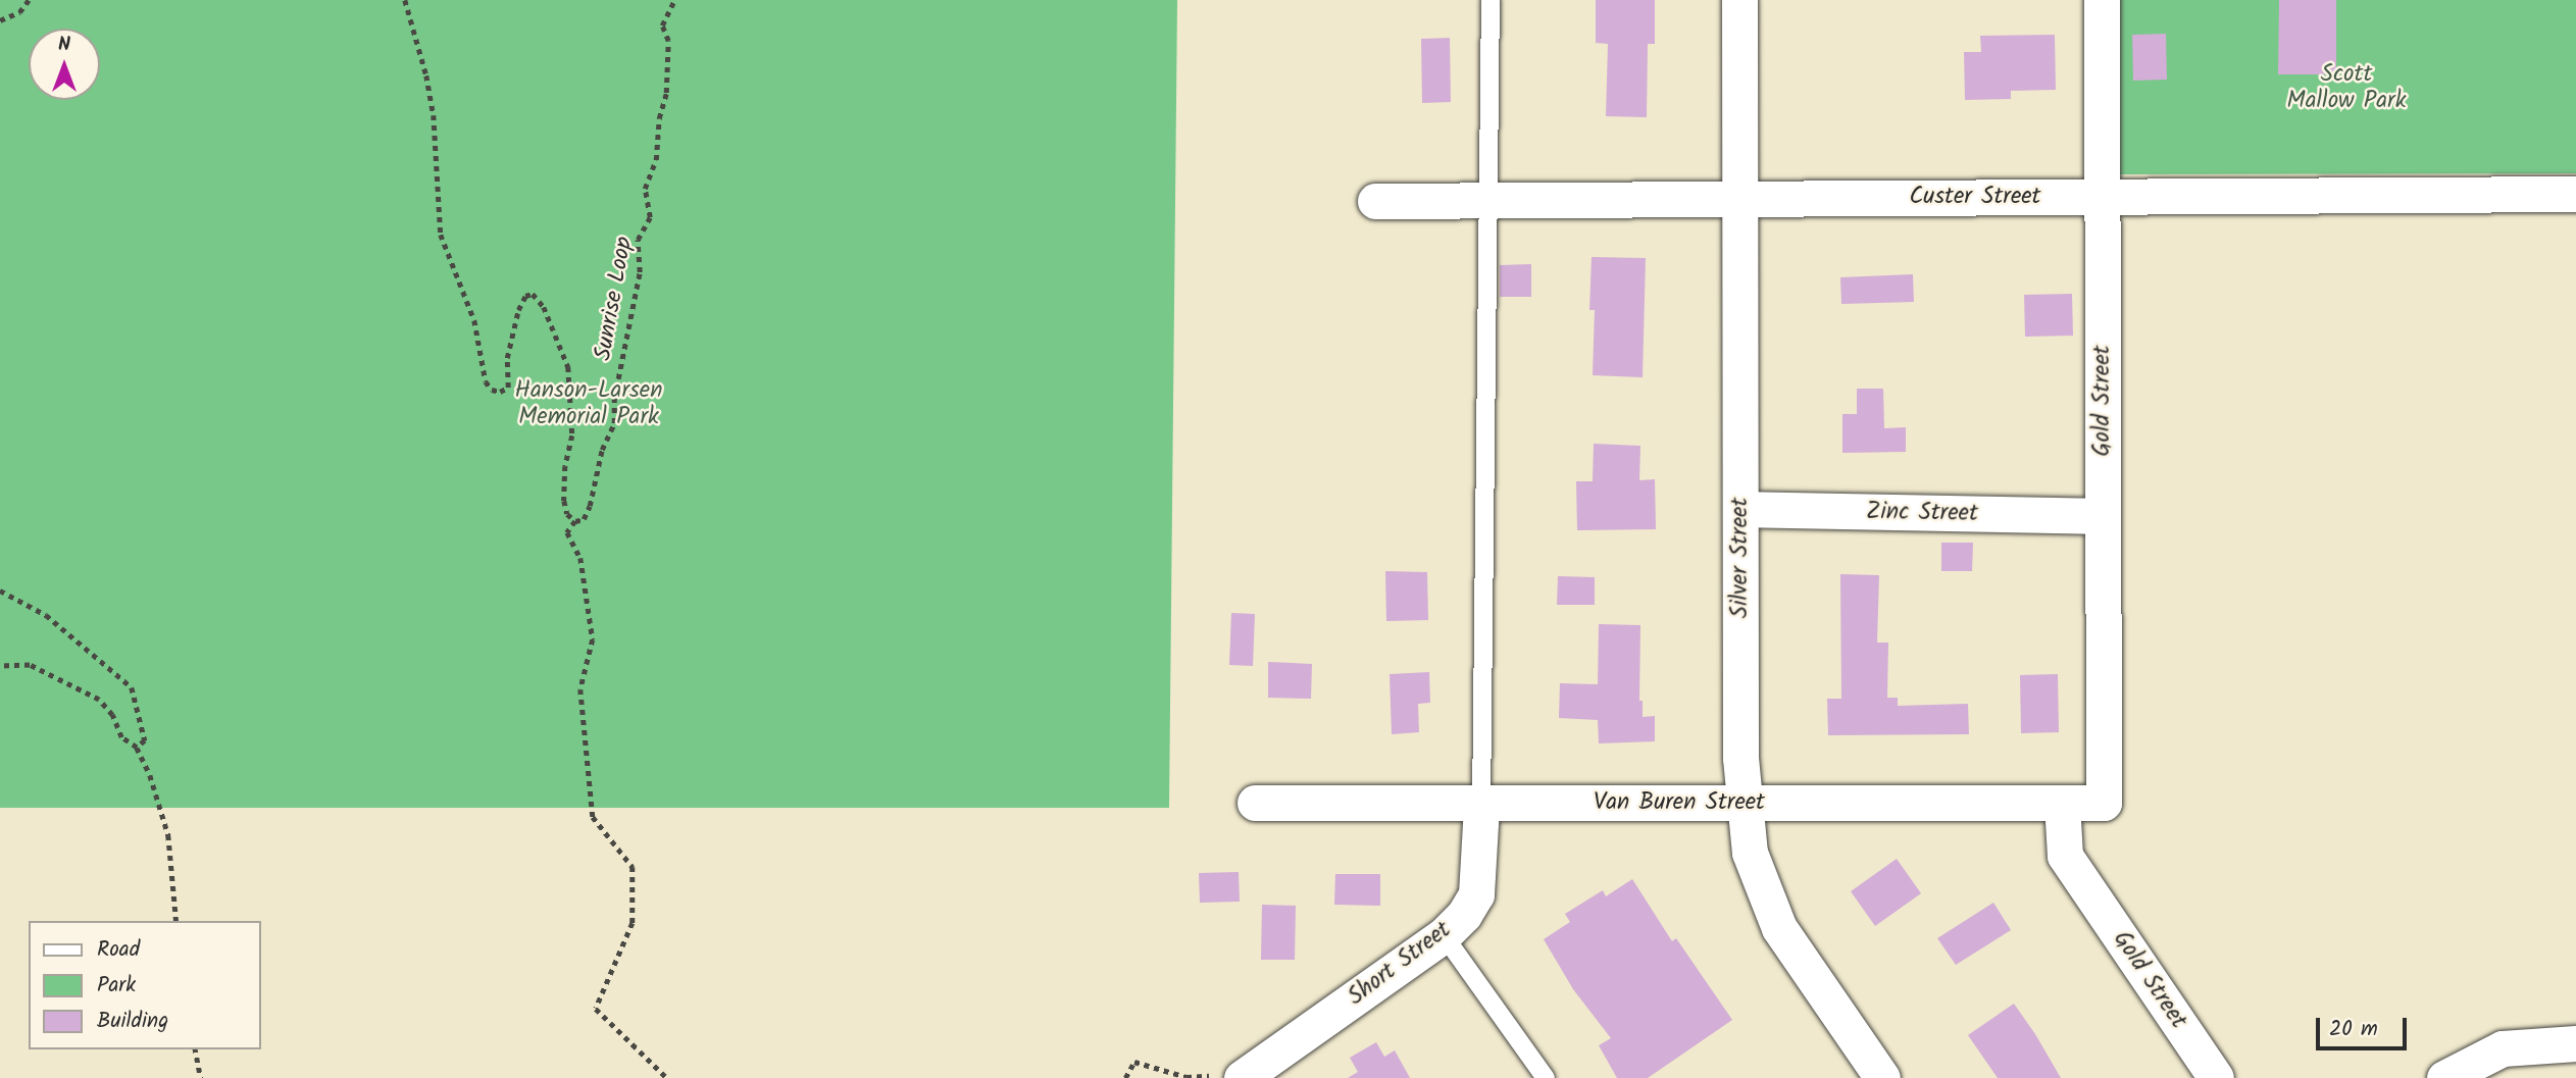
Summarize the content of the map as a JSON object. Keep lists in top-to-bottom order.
{
  "streets": {
    "street": [
      "Custer Street",
      "Gold Street",
      "Zinc Street",
      "Silver Street",
      "Van Buren Street",
      "Short Street"
    ],
    "path": ["Sunrise Loop"]
  },
  "crossings": [
    ["Custer Street", "Gold Street"],
    ["Custer Street", "Silver Street"],
    ["Gold Street", "Zinc Street"],
    ["Gold Street", "Van Buren Street"],
    ["Zinc Street", "Silver Street"],
    ["Silver Street", "Van Buren Street"],
    ["Van Buren Street", "Short Street"]
  ],
  "parks": ["Scott Mallow Park", "Hanson-Larsen Memorial Park"],
  "legend": ["Road", "Park", "Building"],
  "scale_bar": "20 m",
  "north": "top"
}
